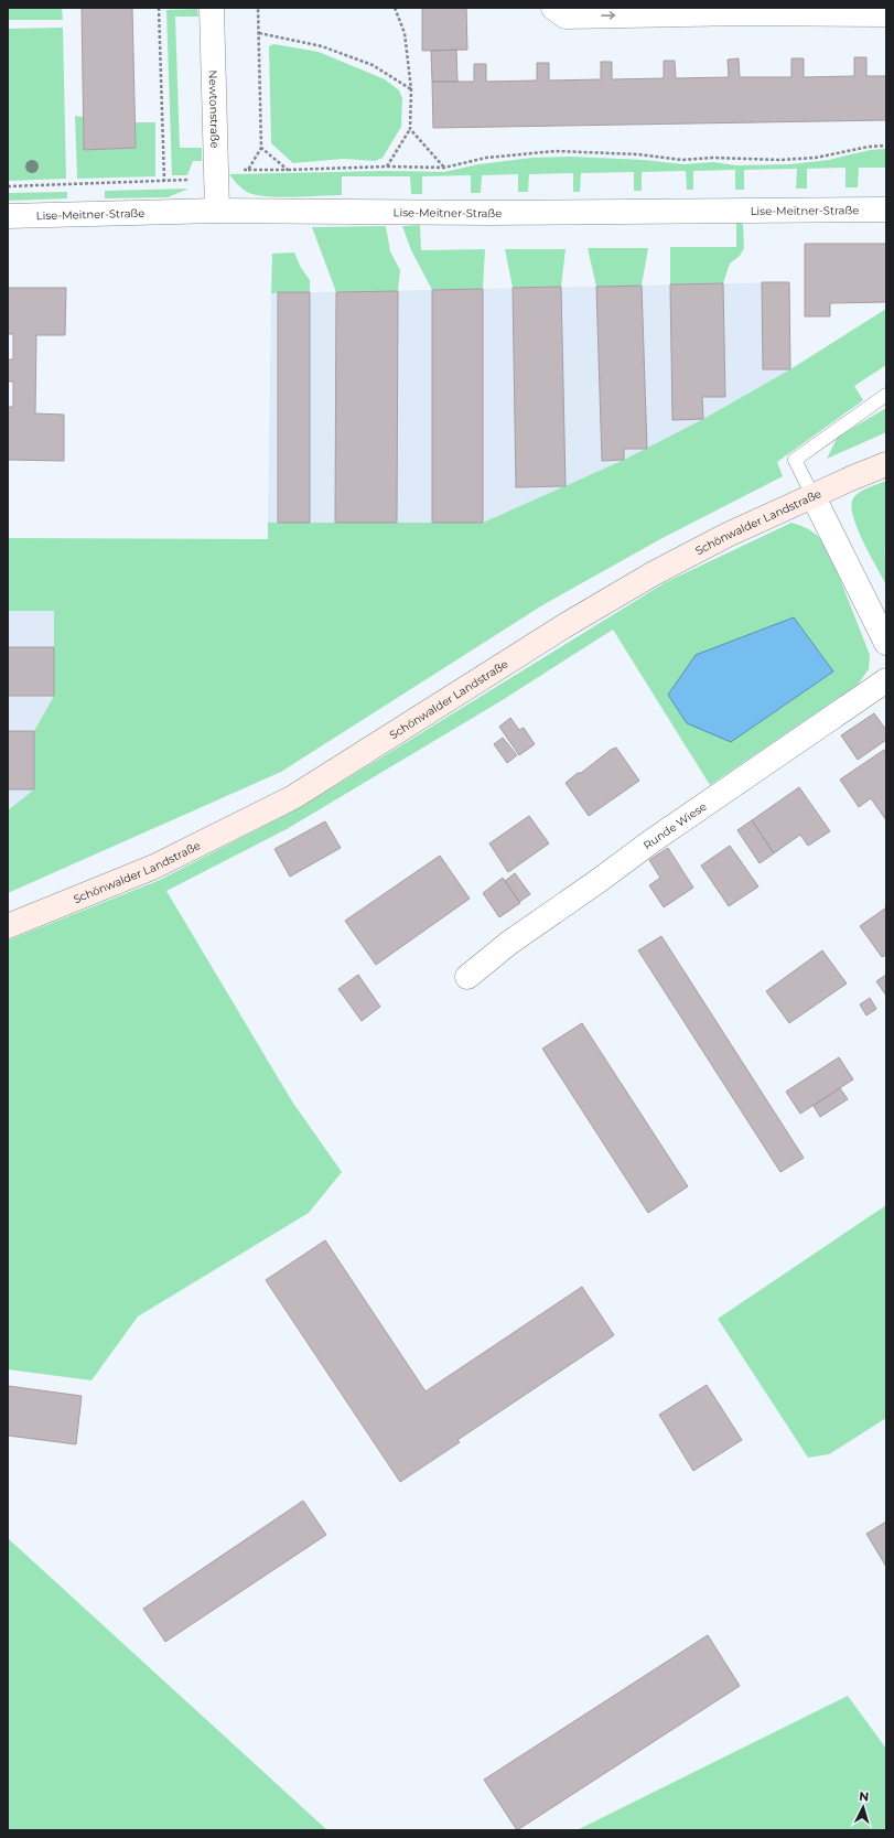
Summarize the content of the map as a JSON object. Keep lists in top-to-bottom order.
{
  "streets": {
    "main road": ["Schönwalder Landstraße"],
    "street": ["Newtonstraße", "Lise-Meitner-Straße", "Runde Wiese"]
  },
  "crossings": [
    ["Newtonstraße", "Lise-Meitner-Straße"]
  ],
  "north": "top"
}
